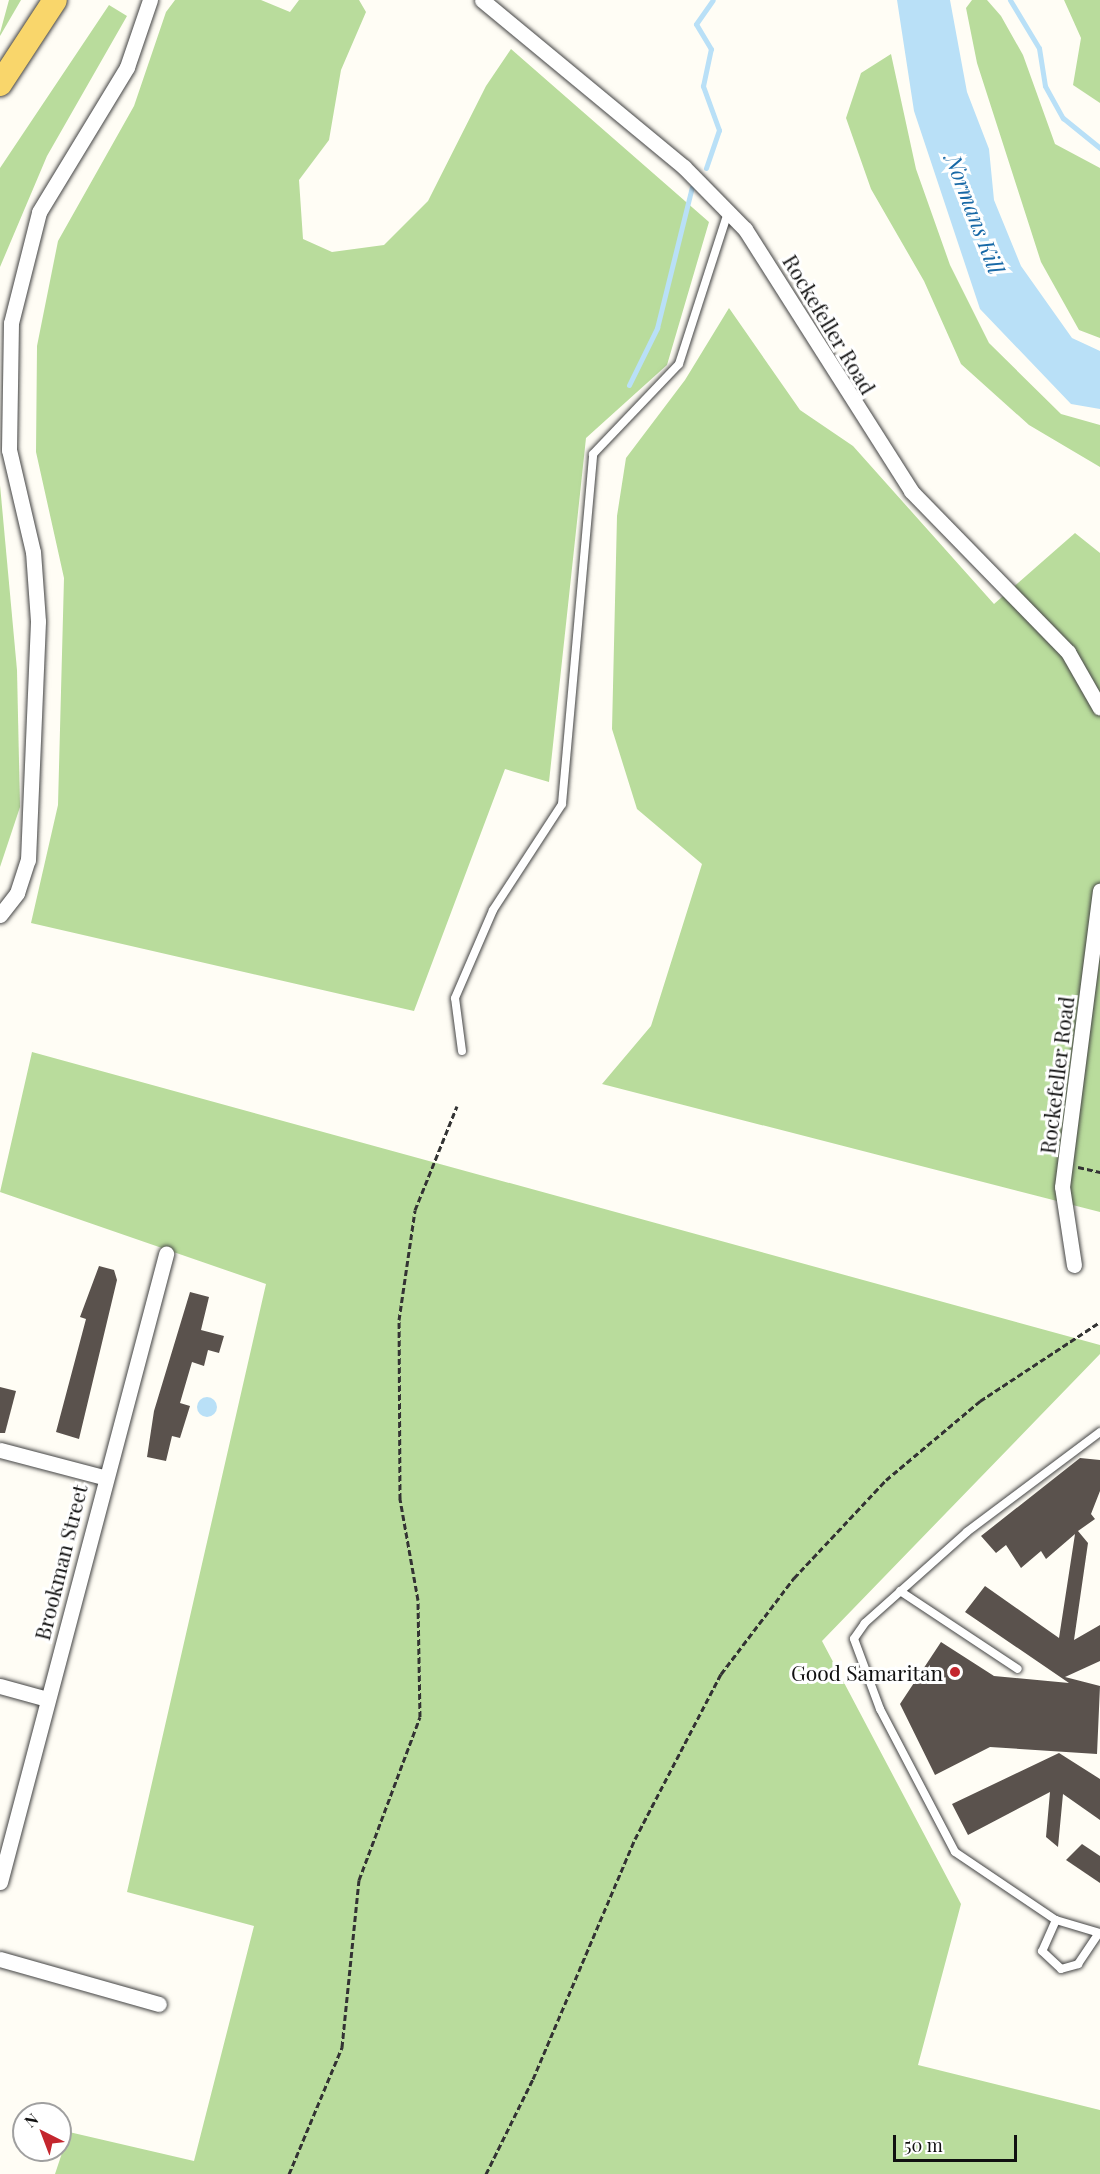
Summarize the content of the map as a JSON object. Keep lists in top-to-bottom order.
{
  "streets": {
    "street": ["Rockefeller Road", "Brookman Street"]
  },
  "water": ["Normans Kill"],
  "places": ["Good Samaritan"],
  "scale_bar": "50 m",
  "north": "top left"
}
